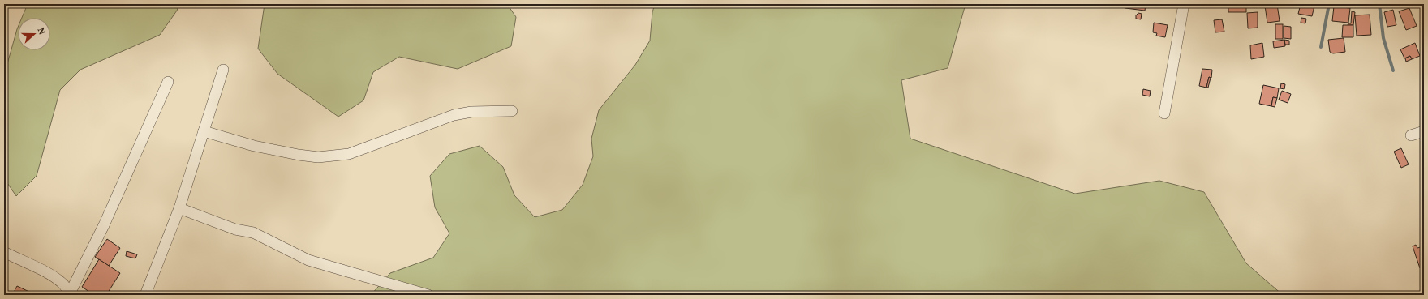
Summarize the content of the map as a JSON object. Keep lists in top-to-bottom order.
{
  "north": "right"
}
